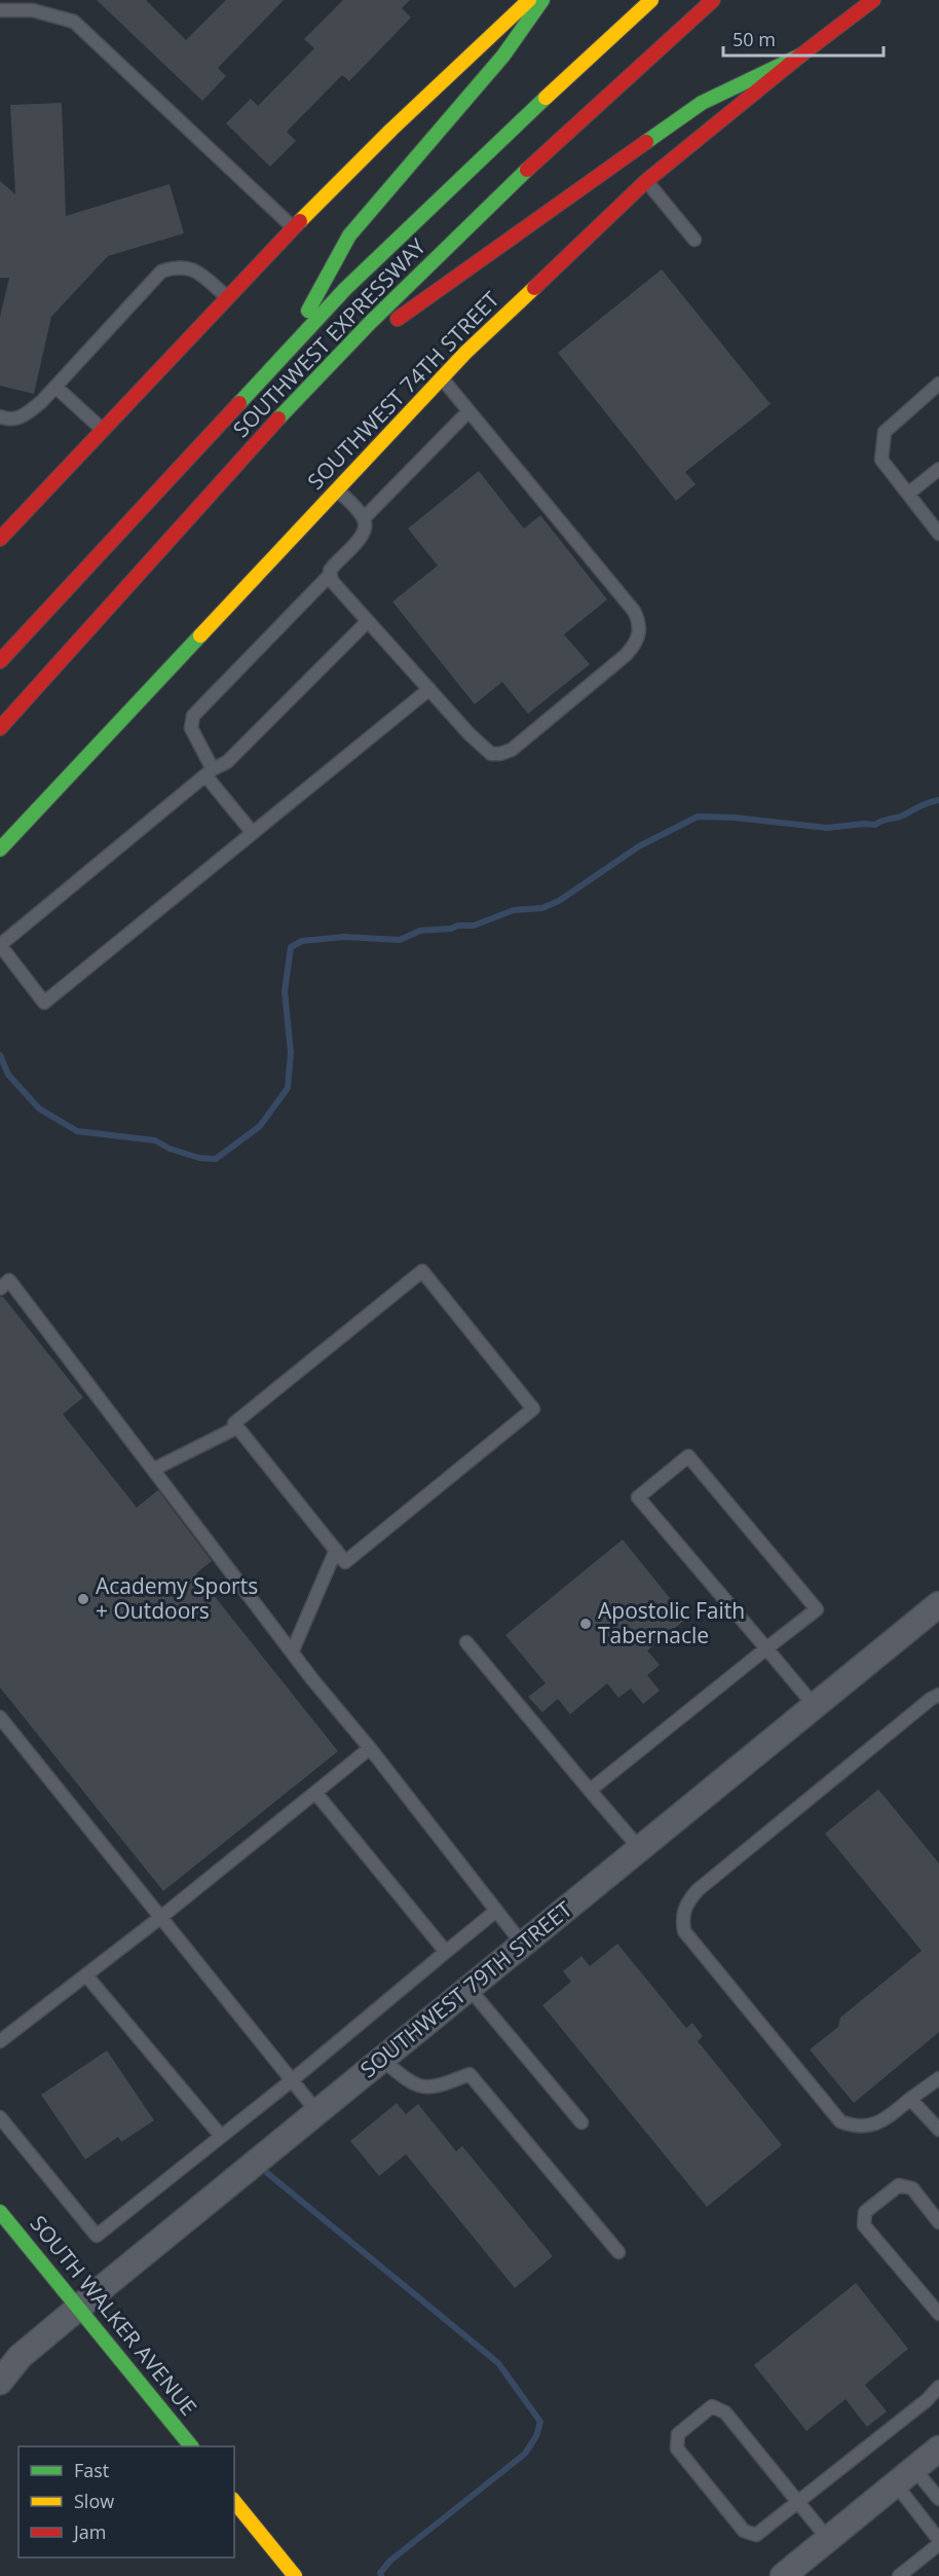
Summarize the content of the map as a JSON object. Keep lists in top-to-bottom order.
{
  "streets": {
    "main road": ["SOUTHWEST EXPRESSWAY", "SOUTHWEST 74TH STREET", "SOUTH WALKER AVENUE"],
    "street": ["SOUTHWEST 79TH STREET"]
  },
  "crossings": [
    ["SOUTHWEST 79TH STREET", "SOUTH WALKER AVENUE"]
  ],
  "places": ["Academy Sports + Outdoors", "Apostolic Faith Tabernacle"],
  "legend": ["Fast", "Slow", "Jam"],
  "scale_bar": "50 m"
}
